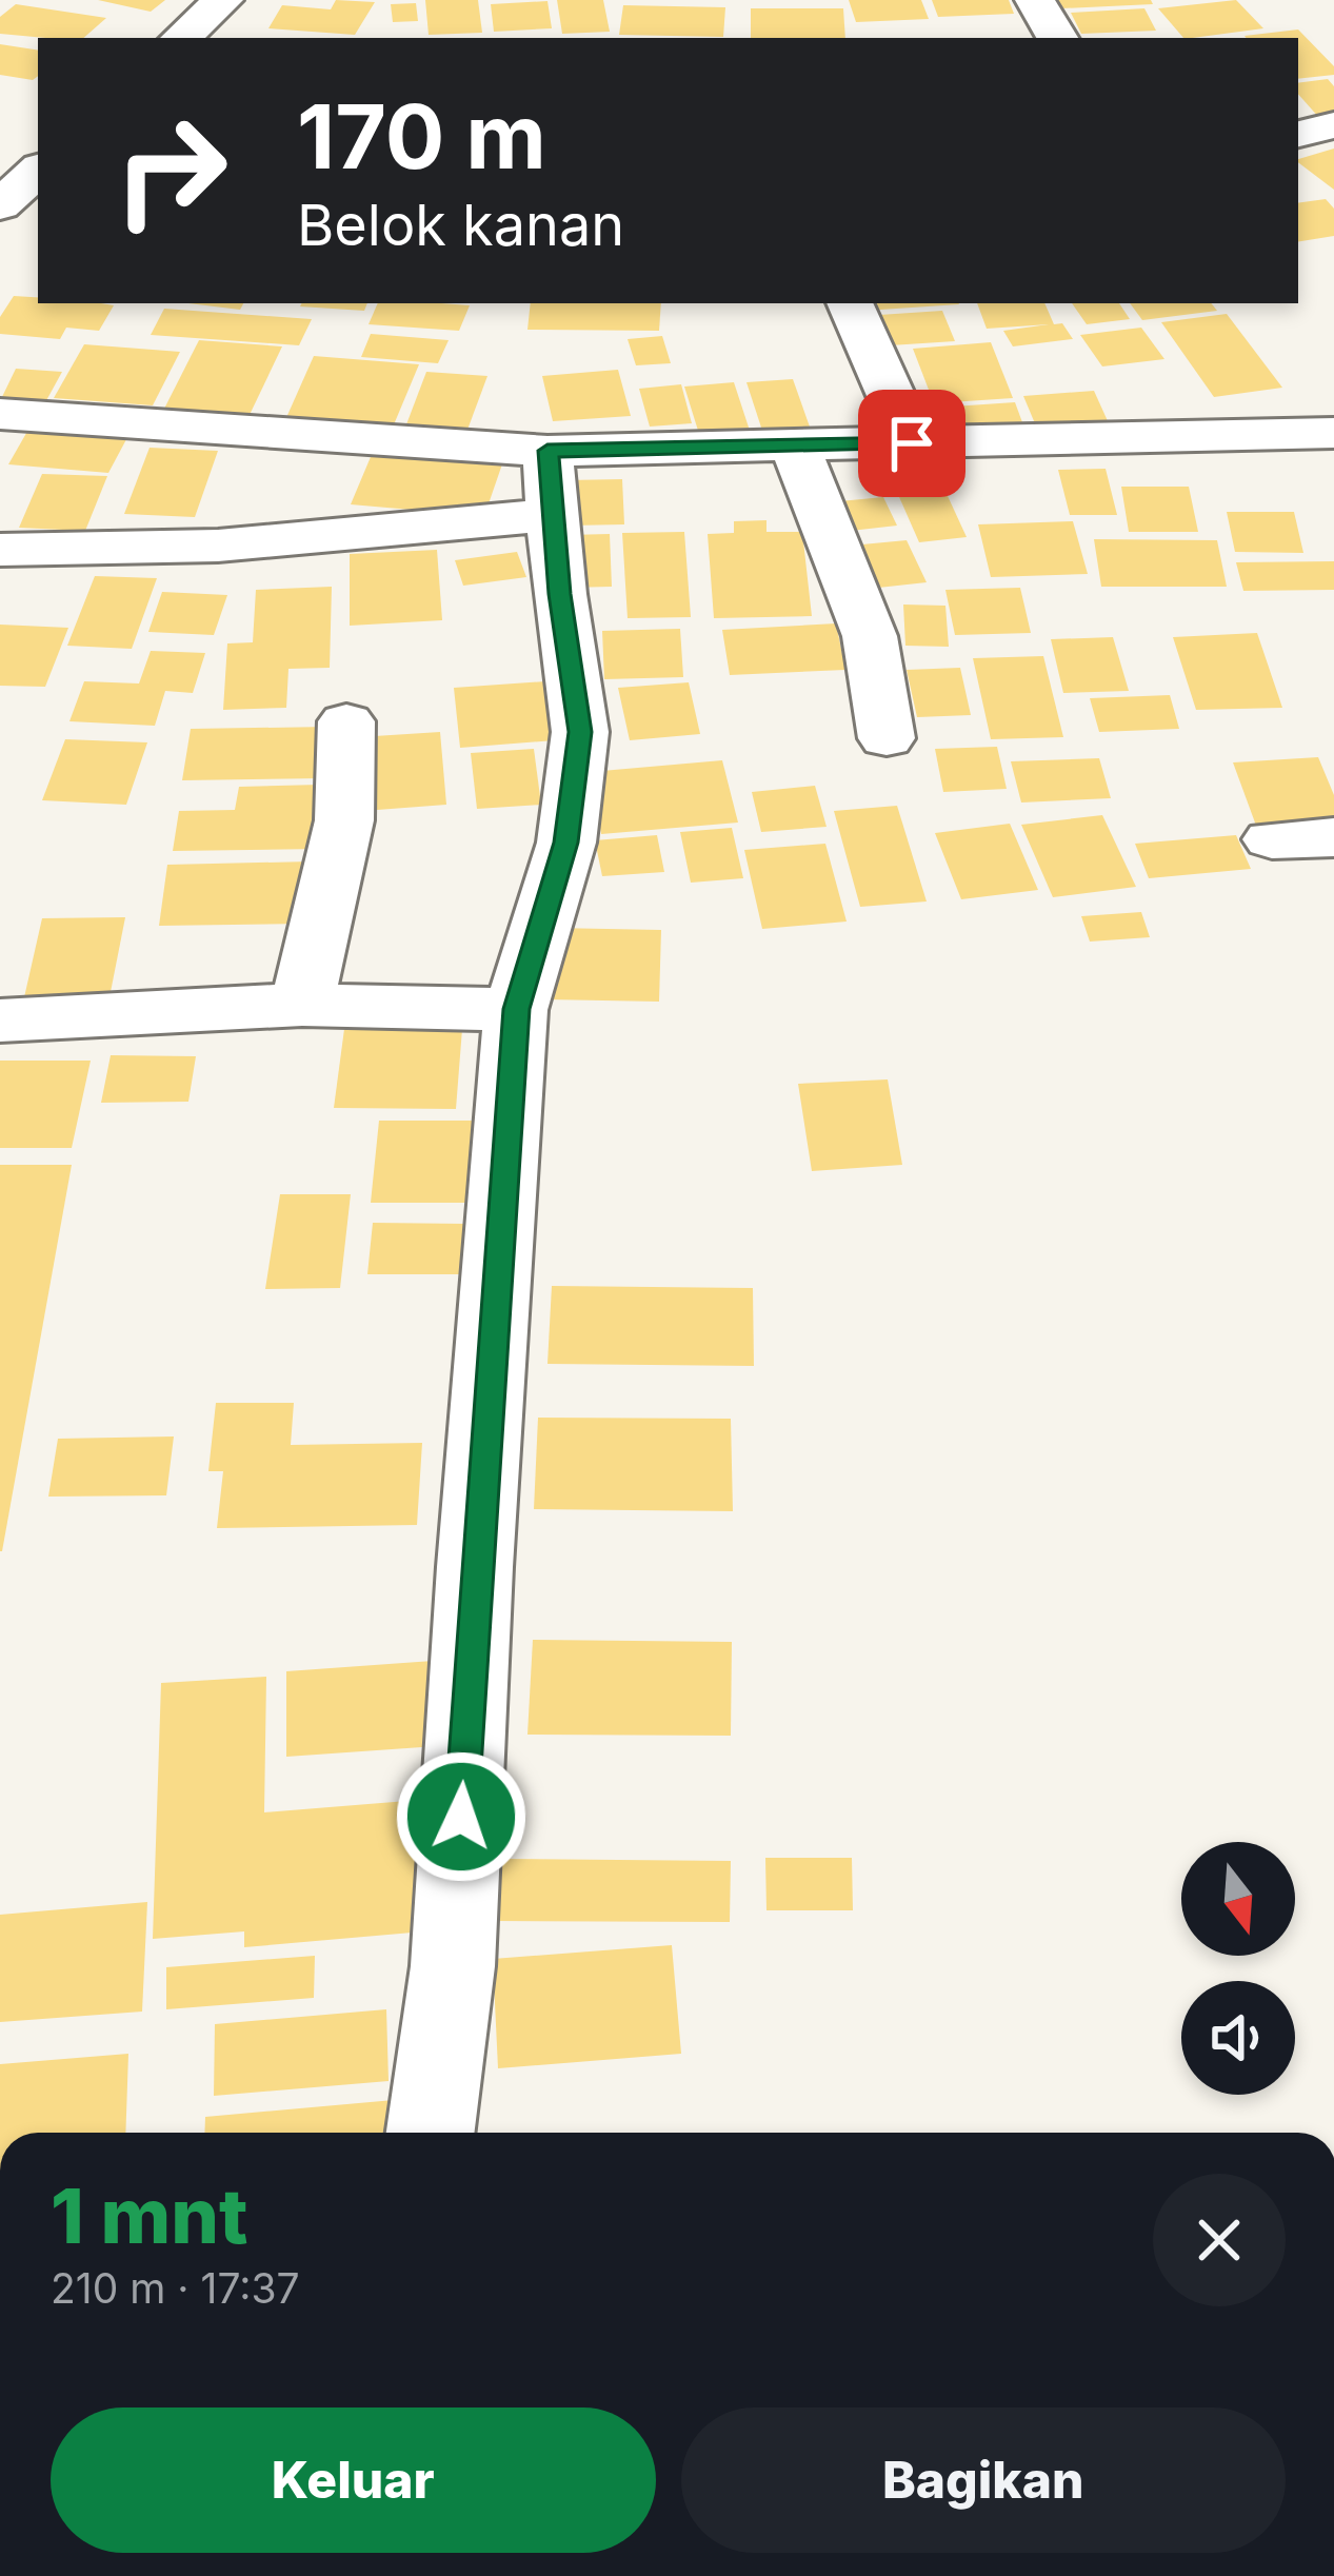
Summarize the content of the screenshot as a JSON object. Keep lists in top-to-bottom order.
{
  "north": "bottom",
  "page": {
    "turn": ["170 m", "Belok kanan"],
    "heading": ["1 mnt", "210 m · 17:37"],
    "buttons": ["Keluar", "Bagikan"]
  }
}
